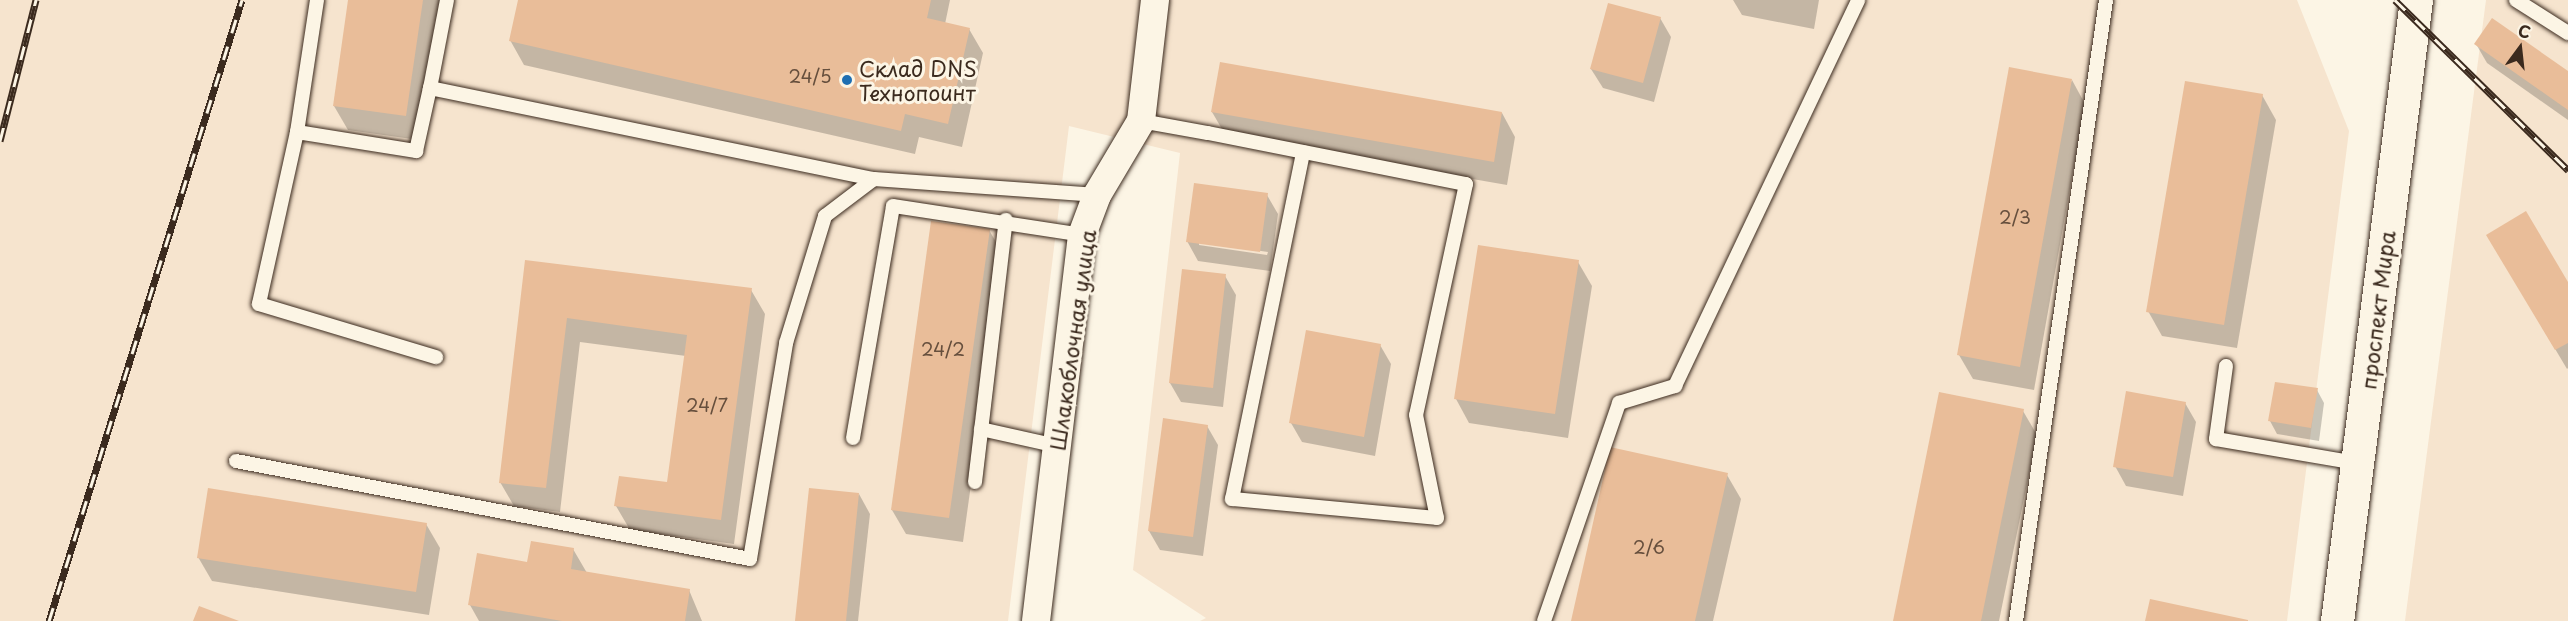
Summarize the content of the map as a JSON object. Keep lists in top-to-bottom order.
{
  "streets": {
    "main road": ["проспект Мира"],
    "street": ["Шлакоблочная улица"]
  },
  "places": ["Склад DNS Технопоинт"],
  "house_numbers": [
    "24/5",
    "2/3",
    "24/2",
    "24/7",
    "2/6"
  ],
  "north": "top"
}
